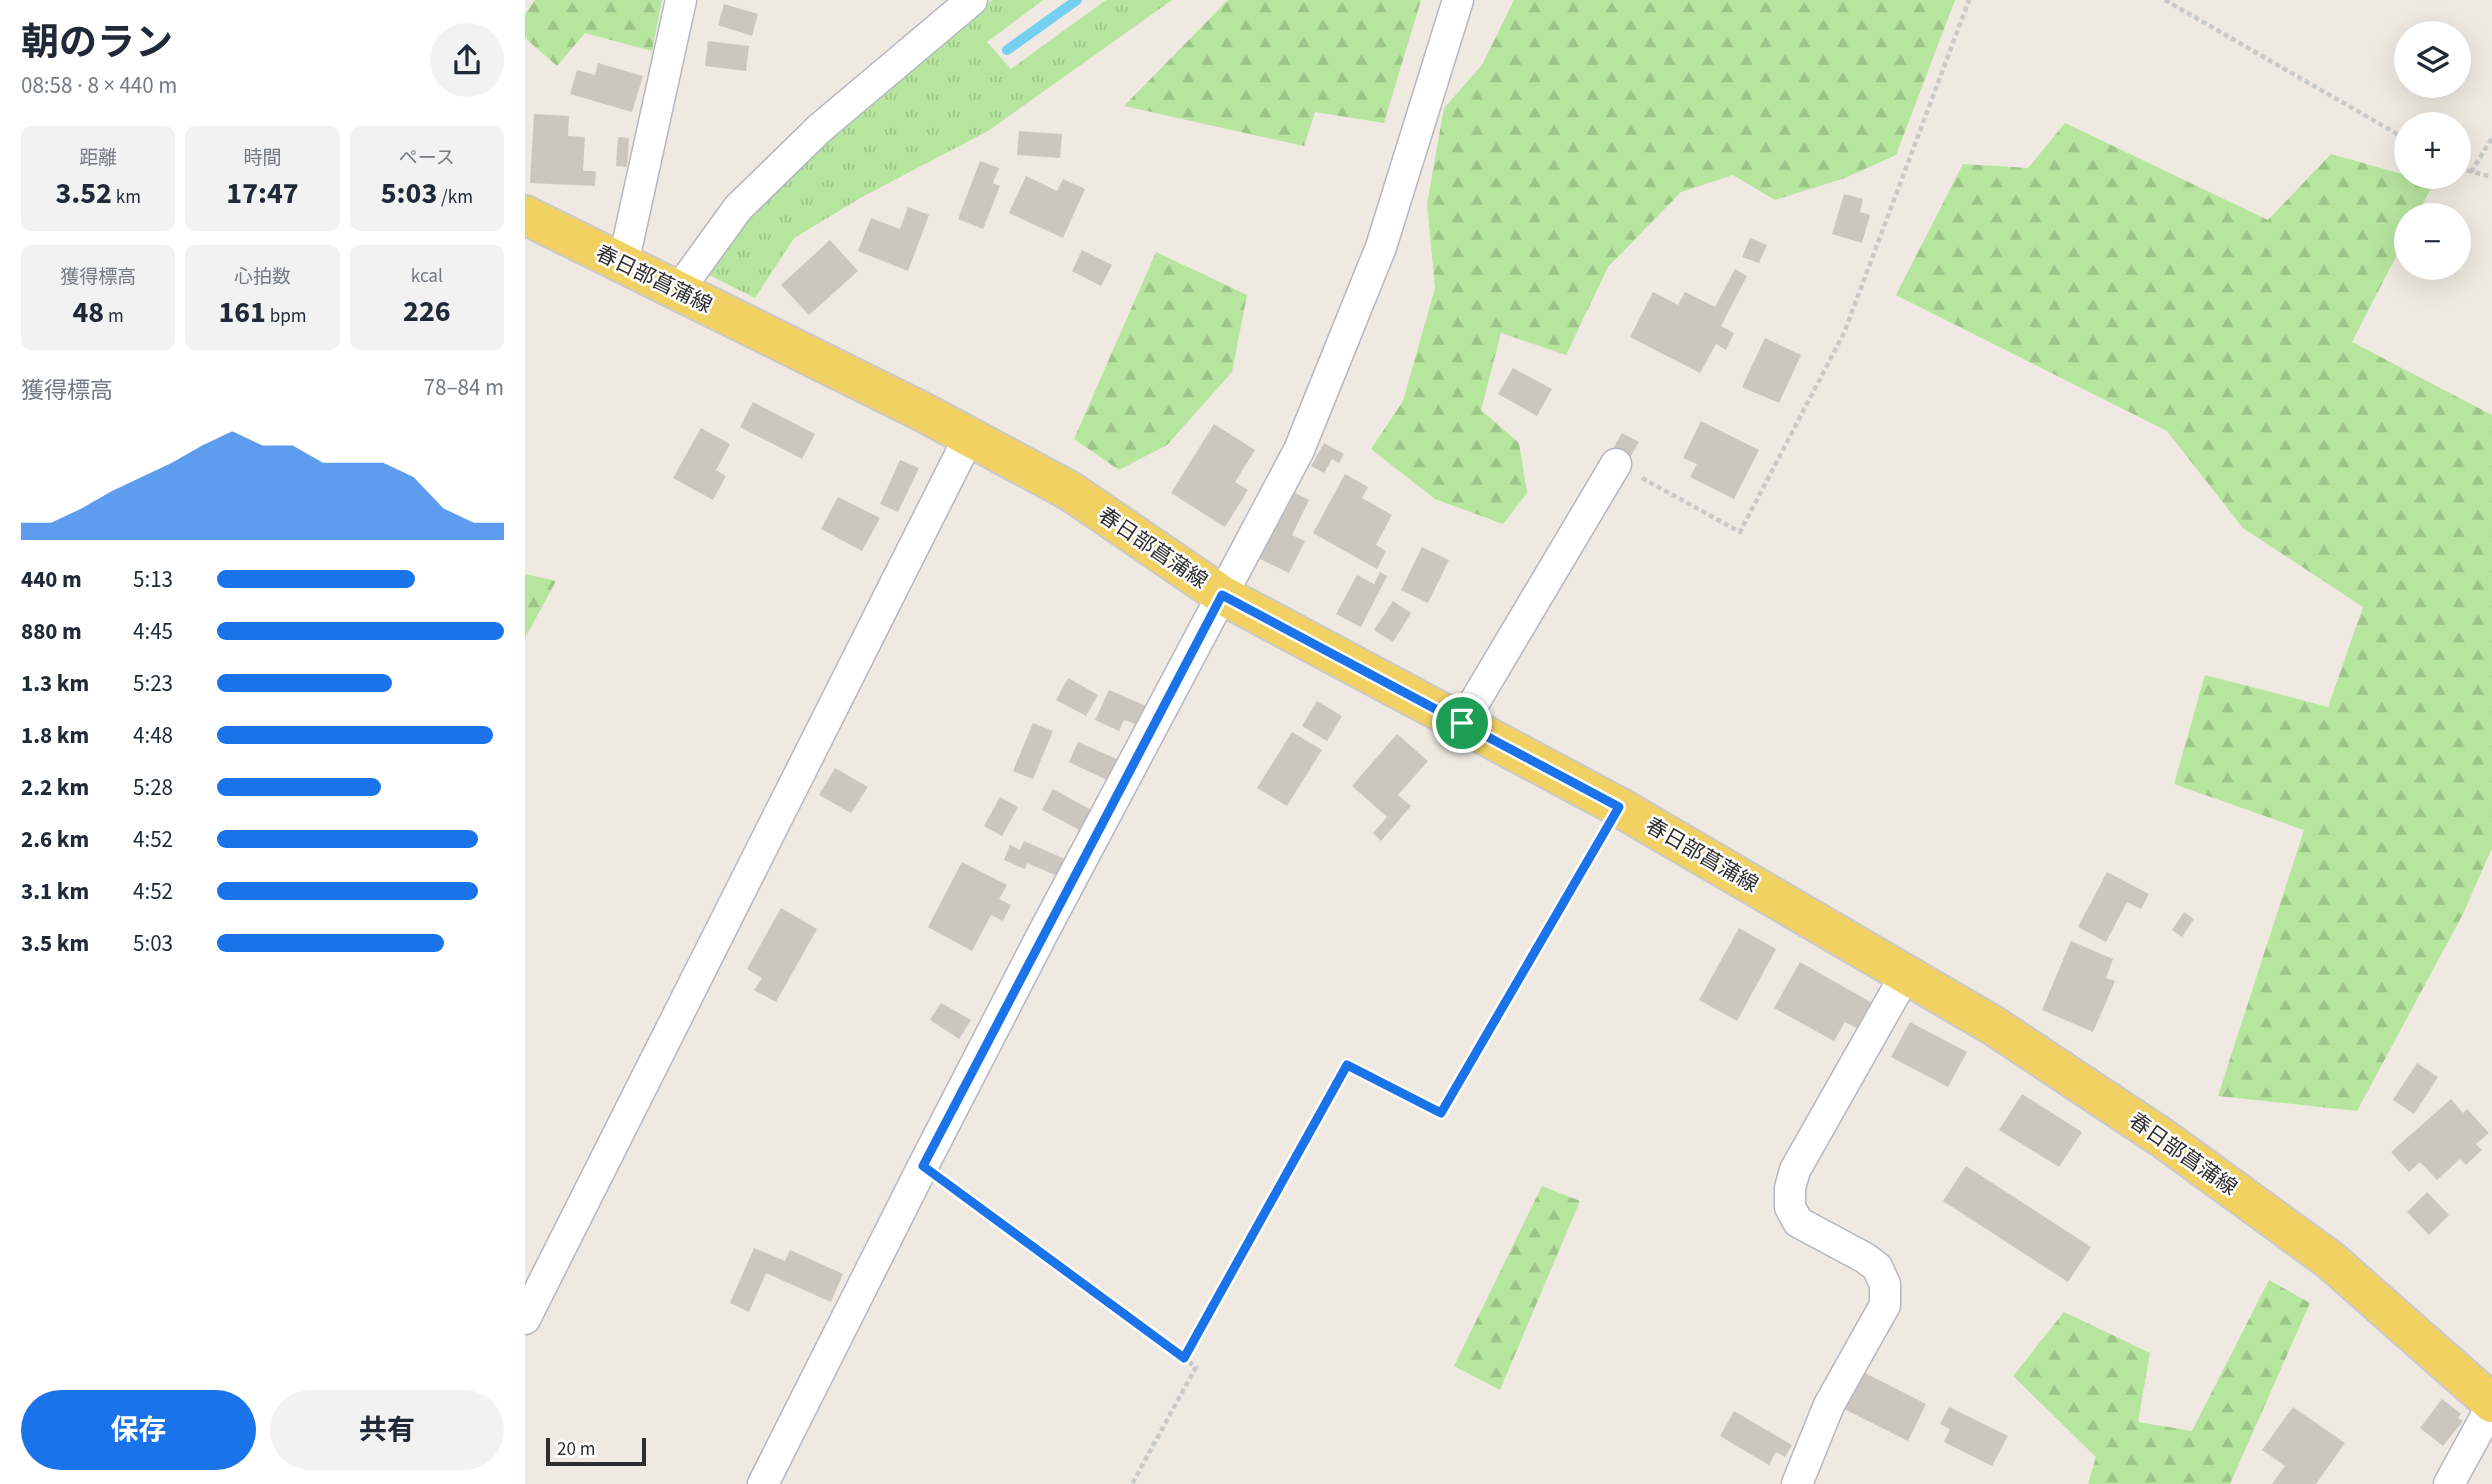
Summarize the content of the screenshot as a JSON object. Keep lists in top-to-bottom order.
{
  "streets": {
    "main road": ["春日部菖蒲線"]
  },
  "scale_bar": "20 m",
  "page": {
    "heading": ["朝のラン", "08:58 · 8 × 440 m"],
    "map_buttons": ["+", "−"],
    "stats": [
      ["距離", "3.52 km"],
      ["時間", "17:47"],
      ["ペース", "5:03 /km"],
      ["獲得標高", "48 m"],
      ["心拍数", "161 bpm"],
      ["kcal", "226"]
    ],
    "chart": ["獲得標高", "78–84 m"],
    "list": [
      {
        "name": "440 m",
        "note": "5:13"
      },
      {
        "name": "880 m",
        "note": "4:45"
      },
      {
        "name": "1.3 km",
        "note": "5:23"
      },
      {
        "name": "1.8 km",
        "note": "4:48"
      },
      {
        "name": "2.2 km",
        "note": "5:28"
      },
      {
        "name": "2.6 km",
        "note": "4:52"
      },
      {
        "name": "3.1 km",
        "note": "4:52"
      },
      {
        "name": "3.5 km",
        "note": "5:03"
      }
    ],
    "buttons": ["保存", "共有"],
    "scale": "20 m"
  }
}
